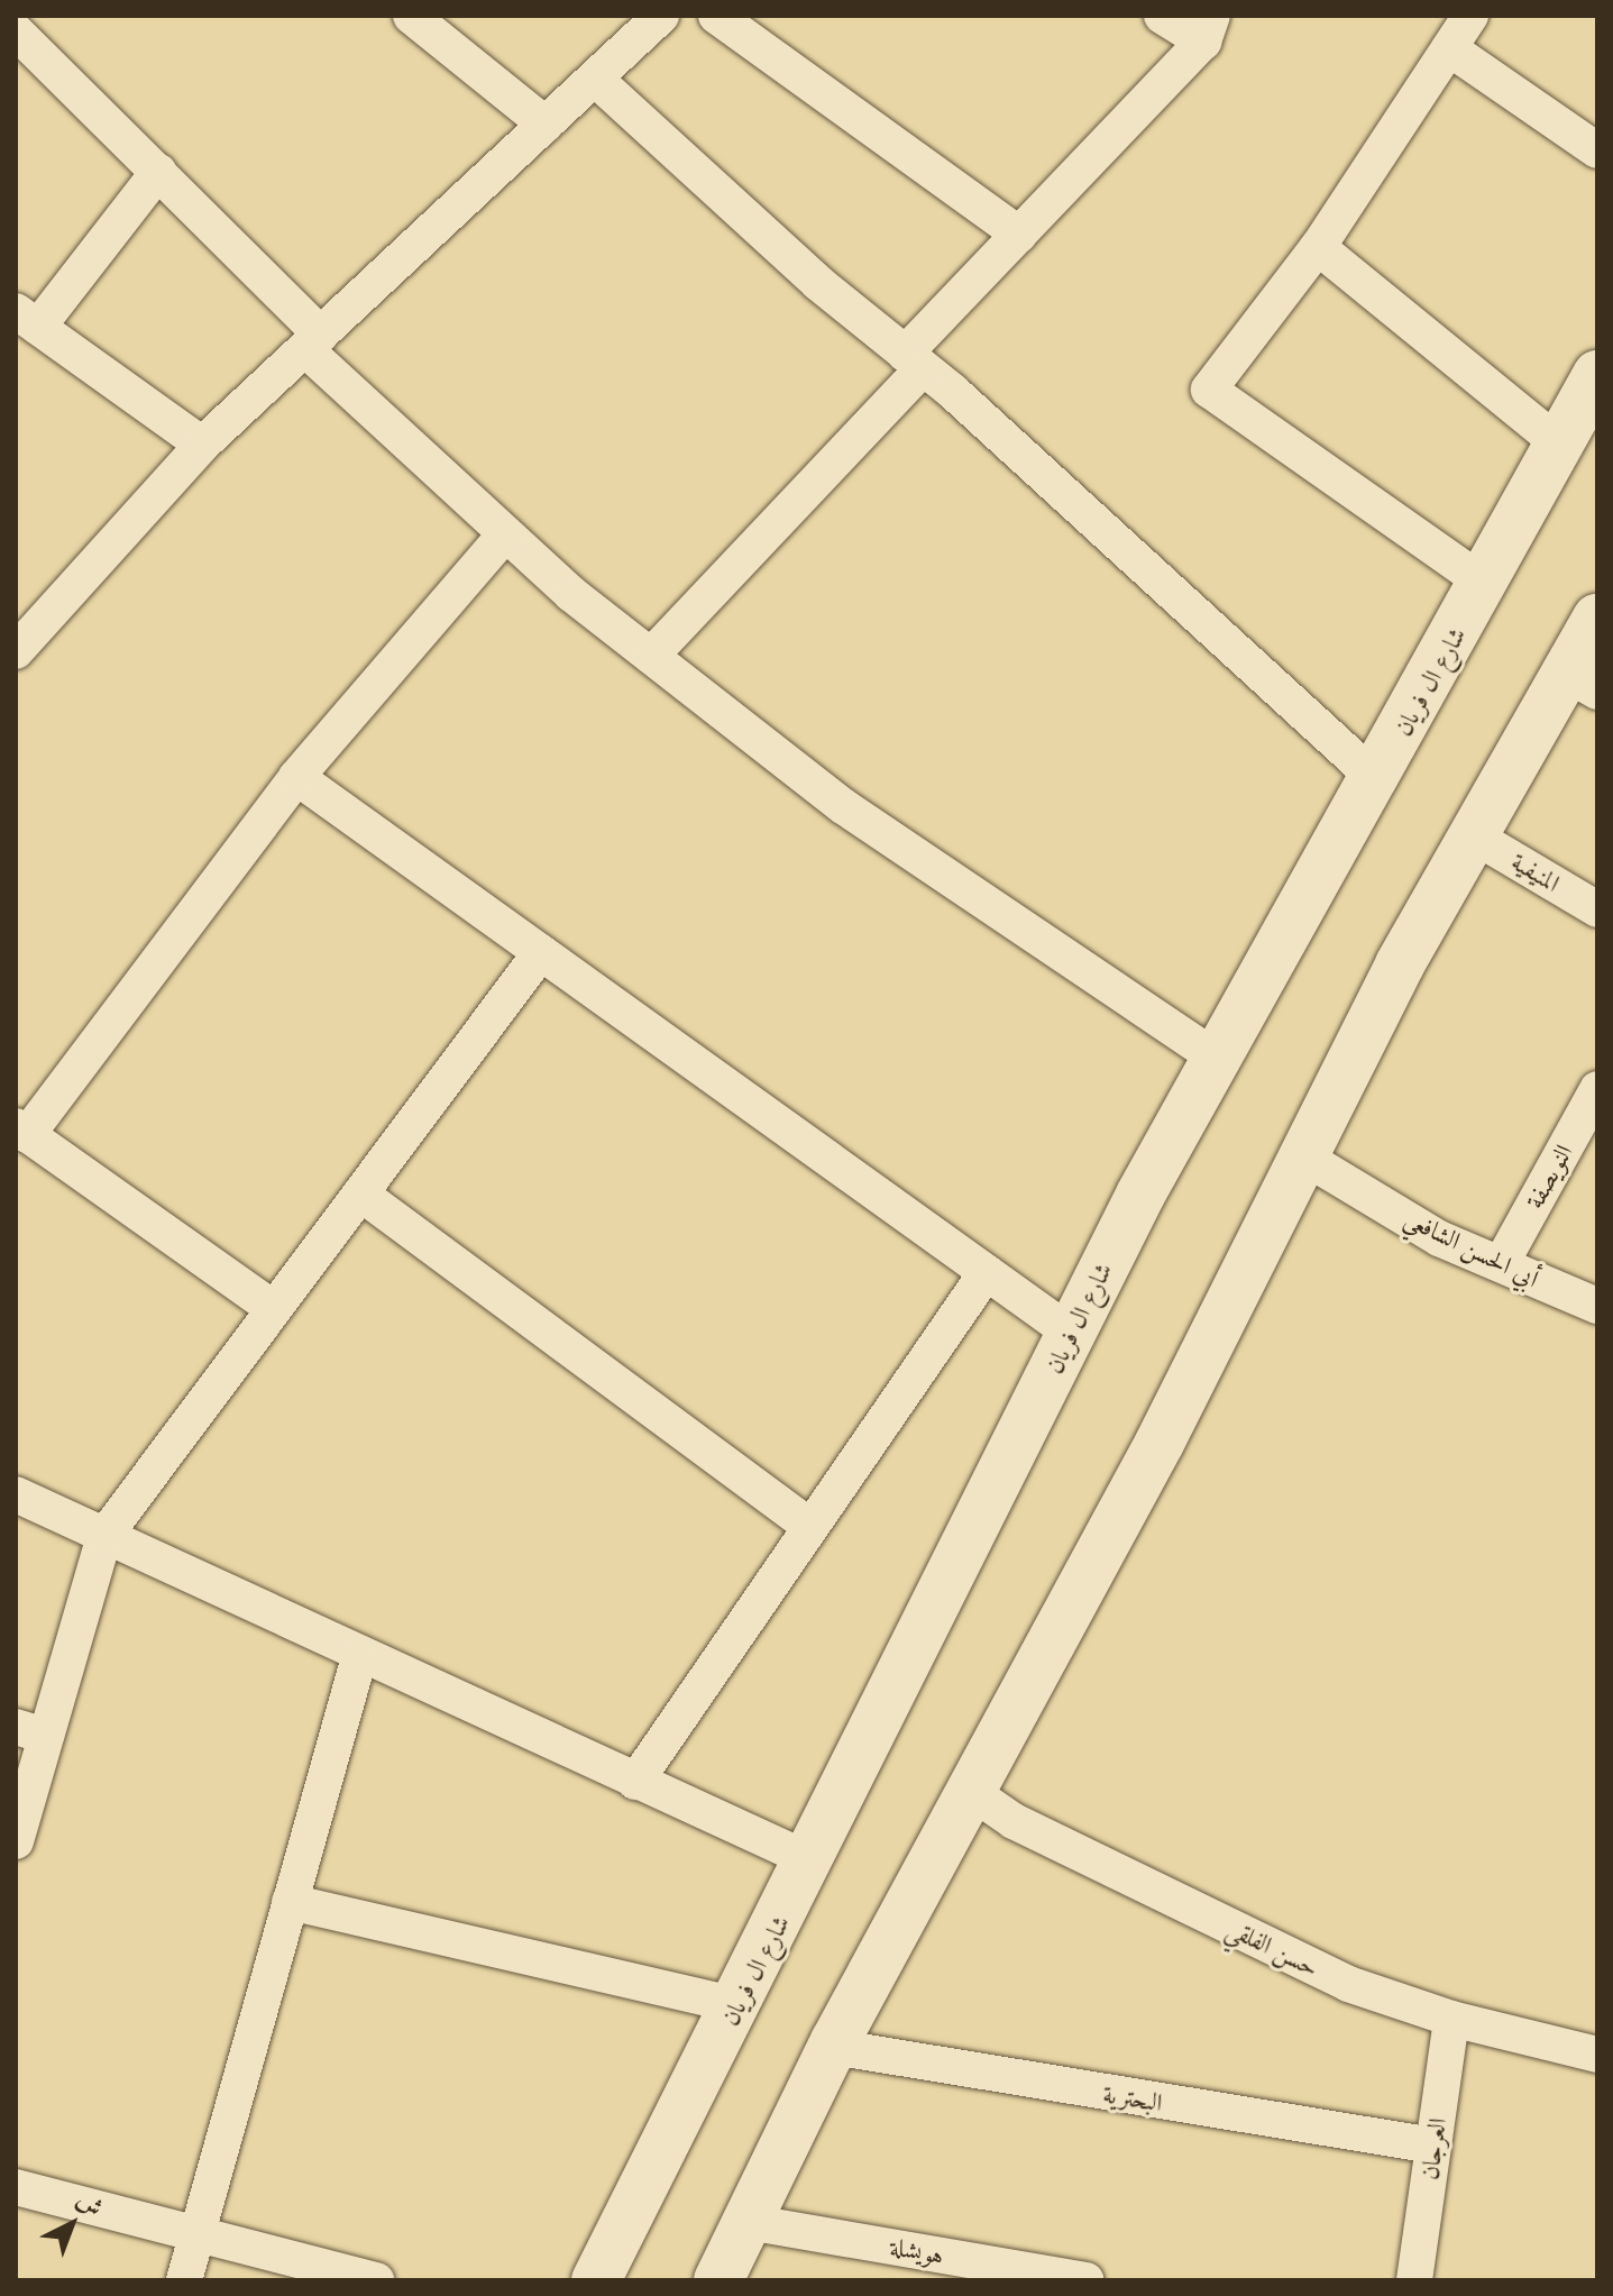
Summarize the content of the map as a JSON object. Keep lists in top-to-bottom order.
{
  "streets": {
    "main road": ["شارع ال فريان"],
    "street": [
      "المنيفية",
      "النويصفة",
      "أبي الحسن الشافعي",
      "حسن الفلقي",
      "البحترية",
      "العرجان",
      "هويشلة"
    ]
  },
  "crossings": [
    ["النويصفة", "أبي الحسن الشافعي"],
    ["حسن الفلقي", "العرجان"],
    ["البحترية", "العرجان"]
  ],
  "north": "top right"
}
